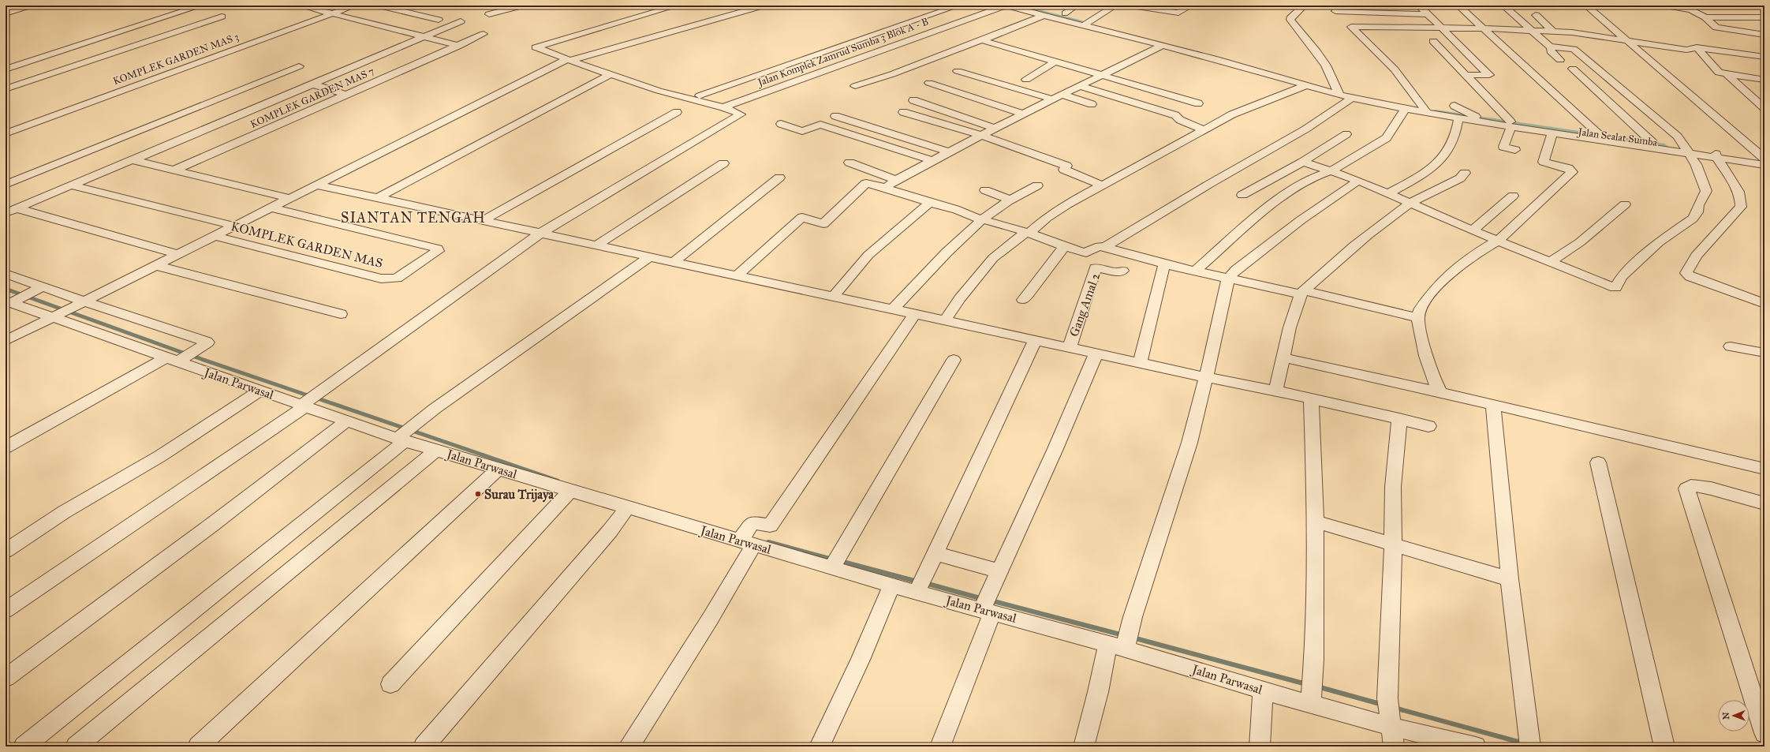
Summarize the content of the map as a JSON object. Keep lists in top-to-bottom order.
{
  "streets": {
    "street": [
      "Jalan Komplek Zamrud Sumba 3 Blok A - B",
      "KOMPLEK GARDEN MAS 3",
      "KOMPLEK GARDEN MAS 7",
      "Jalan Sealat Sumba",
      "KOMPLEK GARDEN MAS",
      "Gang Amal 2",
      "Jalan Parwasal"
    ]
  },
  "districts": ["SIANTAN TENGAH"],
  "places": ["Surau Trijaya"],
  "north": "left"
}
